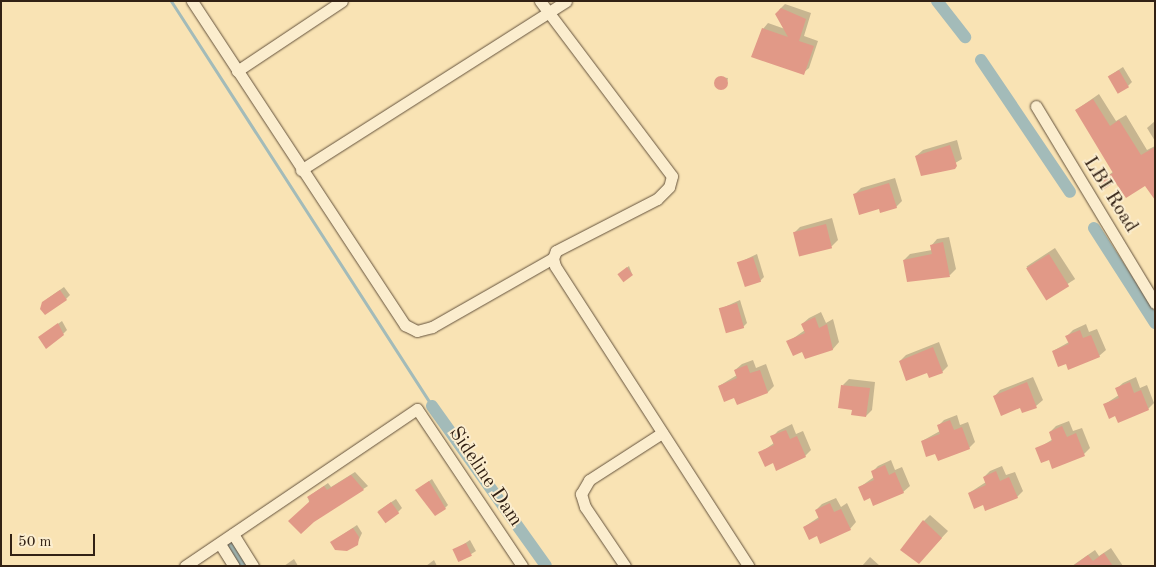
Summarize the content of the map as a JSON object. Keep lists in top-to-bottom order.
{
  "streets": {
    "street": ["LBI Road", "Sideline Dam"]
  },
  "scale_bar": "50 m"
}
